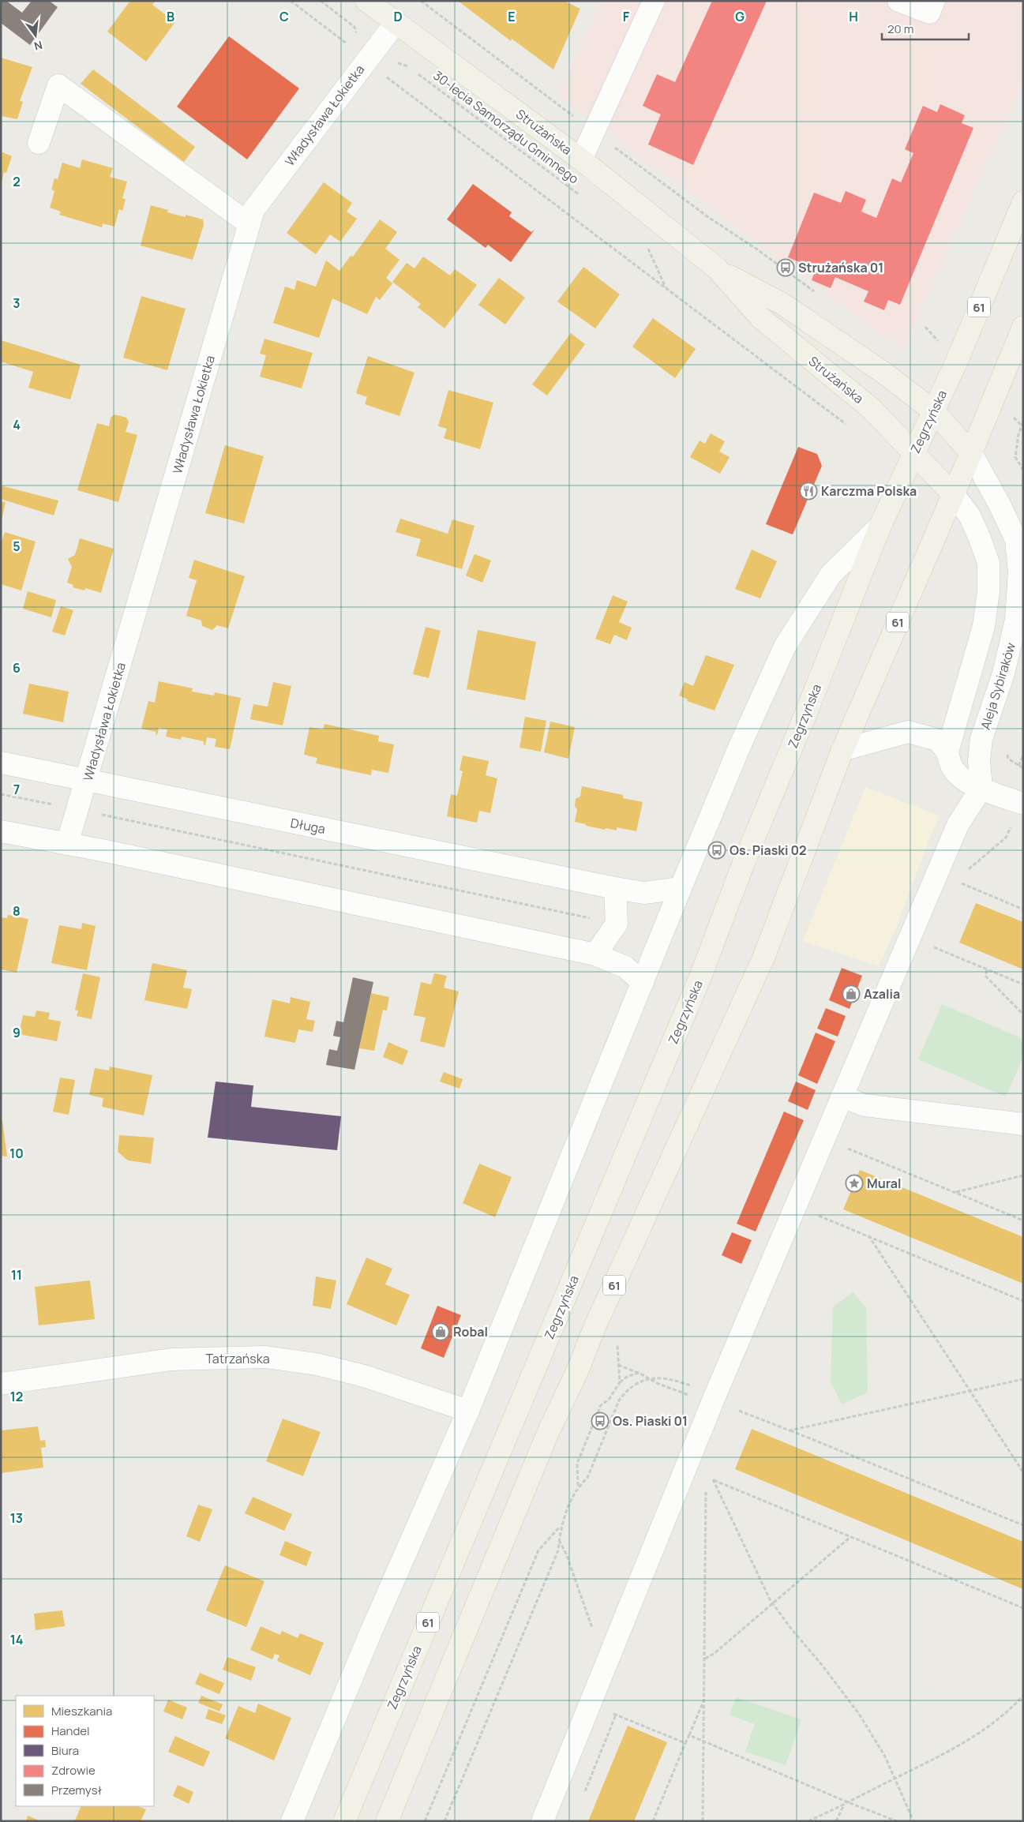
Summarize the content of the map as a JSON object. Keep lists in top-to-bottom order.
{
  "streets": {
    "main road": ["Strużańska", "61", "Zegrzyńska"],
    "street": [
      "Władysława Łokietka",
      "Aleja Sybiraków",
      "Długa",
      "Tatrzańska"
    ],
    "path": ["30-lecia Samorządu Gminnego"]
  },
  "crossings": [
    ["Władysława Łokietka", "30-lecia Samorządu Gminnego"],
    ["Władysława Łokietka", "Strużańska"],
    ["Władysława Łokietka", "Długa"],
    ["Strużańska", "61"],
    ["Strużańska", "Zegrzyńska"],
    ["Strużańska", "Aleja Sybiraków"],
    ["61", "Aleja Sybiraków"]
  ],
  "places": {
    "bus stop": ["Strużańska 01", "Os. Piaski 02", "Os. Piaski 01"],
    "restaurant": ["Karczma Polska"],
    "shop": ["Azalia", "Robal"],
    "place": ["Mural"]
  },
  "legend": [
    "Mieszkania",
    "Handel",
    "Biura",
    "Zdrowie",
    "Przemysł"
  ],
  "scale_bar": "20 m",
  "north": "bottom",
  "grid": {
    "columns": [
      "B",
      "C",
      "D",
      "E",
      "F",
      "G",
      "H"
    ],
    "rows": [
      "2",
      "3",
      "4",
      "5",
      "6",
      "7",
      "8",
      "9",
      "10",
      "11",
      "12",
      "13",
      "14"
    ]
  }
}
